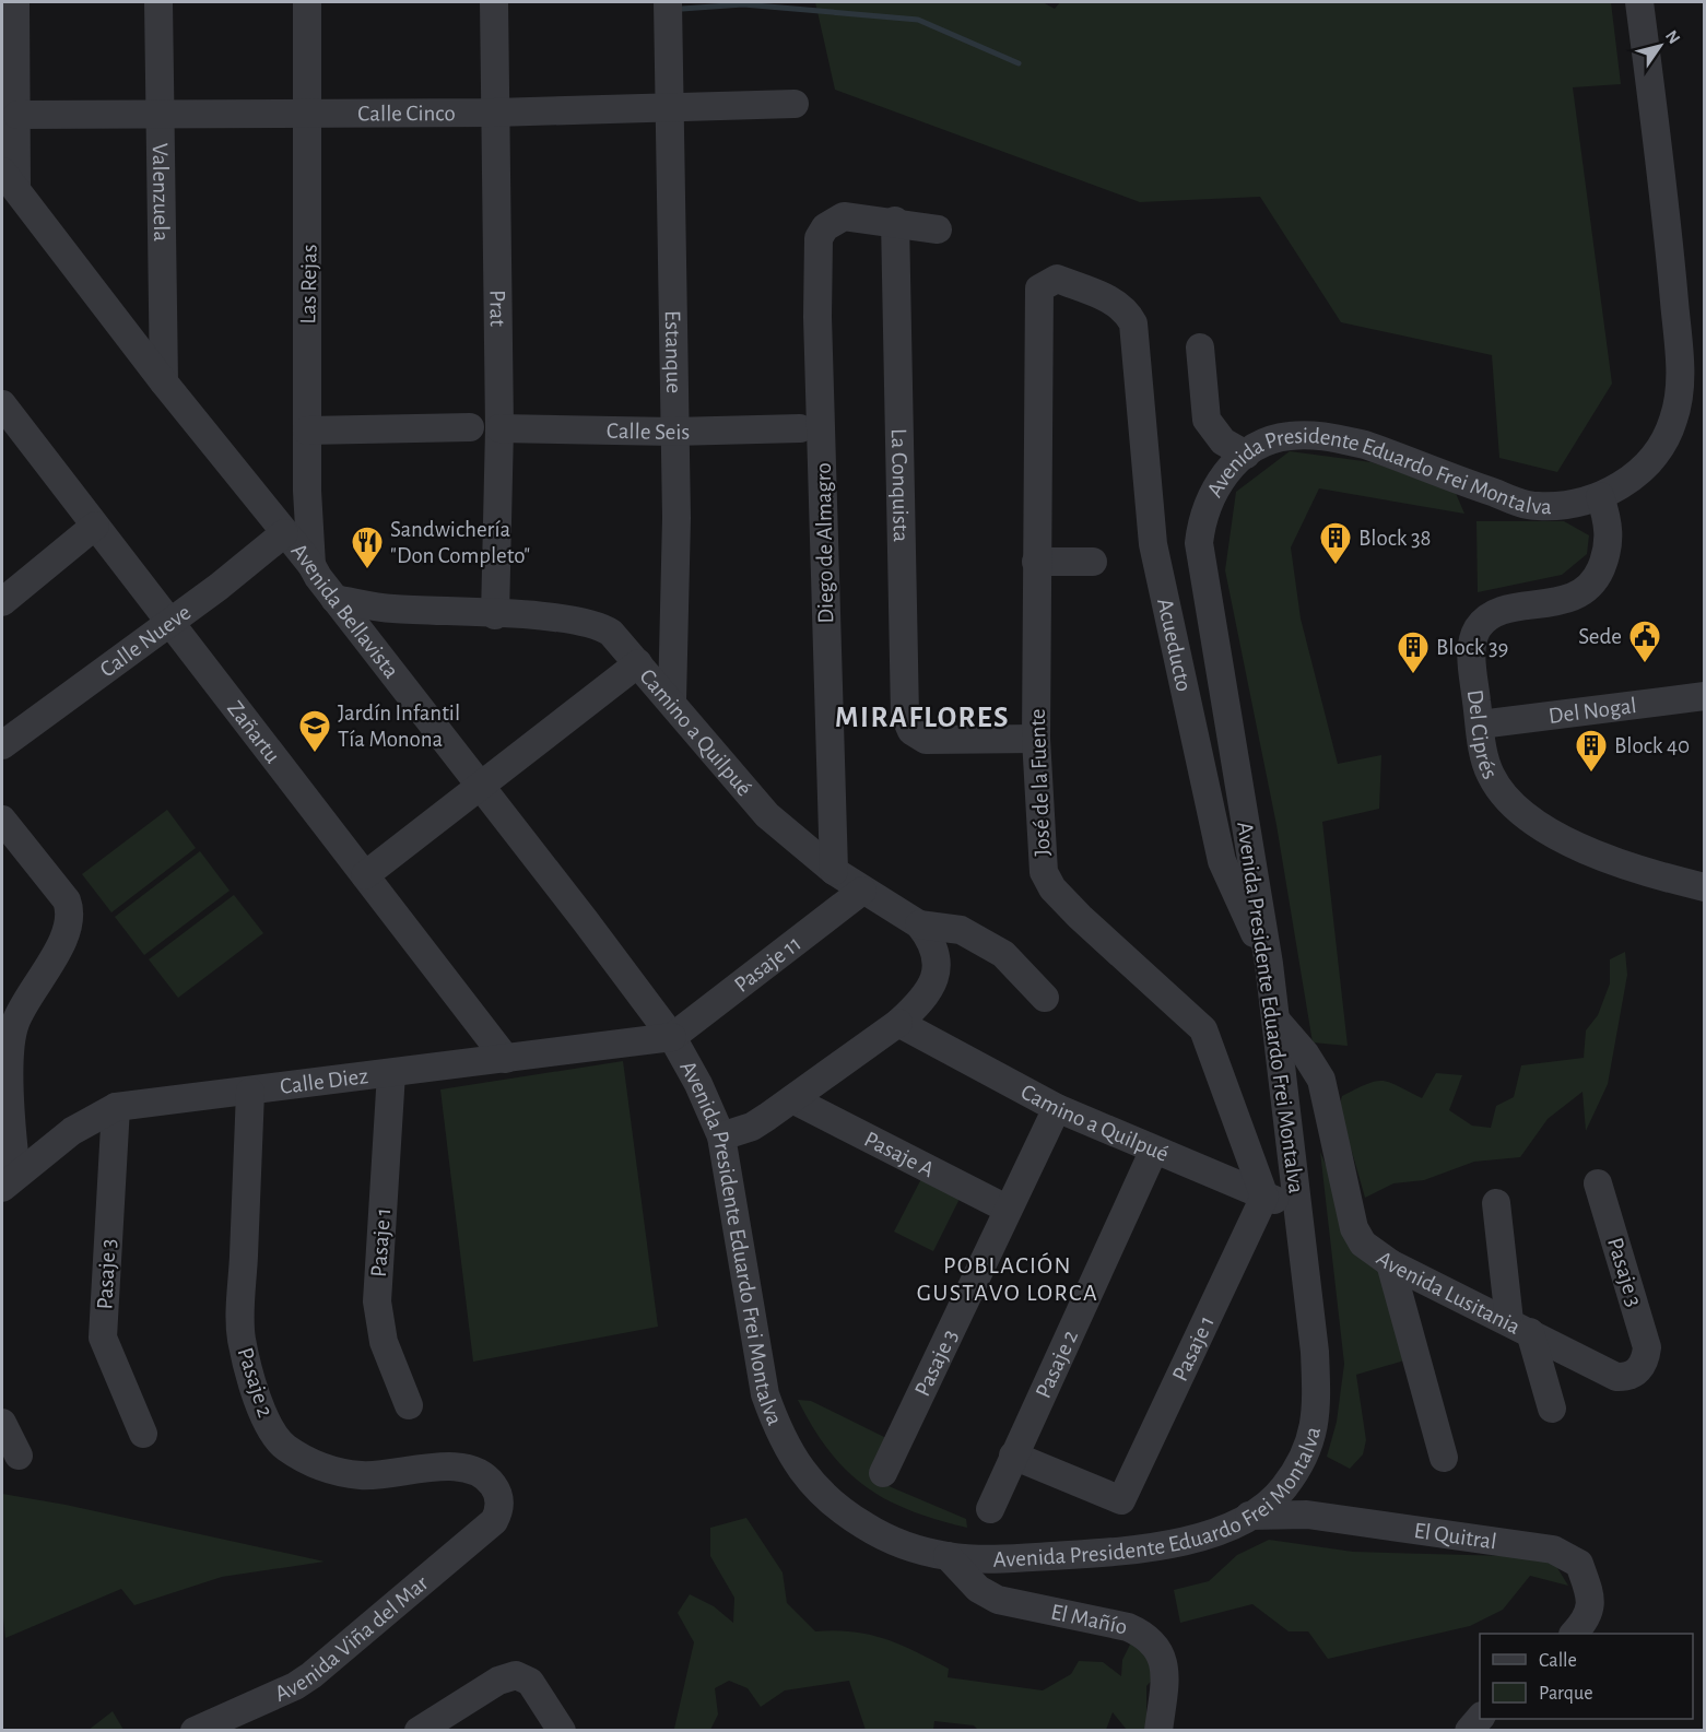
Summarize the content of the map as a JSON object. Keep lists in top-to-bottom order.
{
  "streets": {
    "street": [
      "Calle Cinco",
      "Valenzuela",
      "Las Rejas",
      "Prat",
      "Estanque",
      "Calle Seis",
      "La Conquista",
      "Avenida Presidente Eduardo Frei Montalva",
      "Diego de Almagro",
      "Avenida Bellavista",
      "Calle Nueve",
      "Acueducto",
      "Del Nogal",
      "Zañartu",
      "Camino a Quilpué",
      "Del Ciprés",
      "José de la Fuente",
      "Pasaje 11",
      "Calle Diez",
      "Pasaje A",
      "Pasaje 1",
      "Pasaje 3",
      "Avenida Lusitania",
      "Pasaje 2",
      "El Quitral",
      "El Mañío",
      "Avenida Viña del Mar"
    ]
  },
  "crossings": [
    ["Calle Cinco", "Valenzuela"],
    ["Calle Cinco", "Las Rejas"],
    ["Calle Cinco", "Prat"],
    ["Calle Cinco", "Estanque"],
    ["Valenzuela", "Avenida Bellavista"],
    ["Las Rejas", "Avenida Bellavista"],
    ["Prat", "Calle Seis"],
    ["Prat", "Camino a Quilpué"],
    ["Estanque", "Calle Seis"],
    ["Estanque", "Camino a Quilpué"],
    ["La Conquista", "Diego de Almagro"],
    ["La Conquista", "José de la Fuente"],
    ["Avenida Presidente Eduardo Frei Montalva", "Avenida Bellavista"],
    ["Avenida Presidente Eduardo Frei Montalva", "Acueducto"],
    ["Avenida Presidente Eduardo Frei Montalva", "Camino a Quilpué"],
    ["Avenida Presidente Eduardo Frei Montalva", "Del Ciprés"],
    ["Avenida Presidente Eduardo Frei Montalva", "Pasaje 11"],
    ["Avenida Presidente Eduardo Frei Montalva", "Calle Diez"],
    ["Avenida Presidente Eduardo Frei Montalva", "Avenida Lusitania"],
    ["Avenida Presidente Eduardo Frei Montalva", "El Quitral"],
    ["Avenida Presidente Eduardo Frei Montalva", "El Mañío"],
    ["Diego de Almagro", "Camino a Quilpué"],
    ["Avenida Bellavista", "Calle Nueve"],
    ["Avenida Bellavista", "Camino a Quilpué"],
    ["Avenida Bellavista", "Pasaje 11"],
    ["Avenida Bellavista", "Calle Diez"],
    ["Calle Nueve", "Zañartu"],
    ["Acueducto", "José de la Fuente"],
    ["Del Nogal", "Del Ciprés"],
    ["Zañartu", "Calle Diez"],
    ["Camino a Quilpué", "José de la Fuente"],
    ["Camino a Quilpué", "Pasaje 11"],
    ["Camino a Quilpué", "Pasaje 1"],
    ["Camino a Quilpué", "Pasaje 3"],
    ["Camino a Quilpué", "Pasaje 2"],
    ["José de la Fuente", "Pasaje 1"],
    ["Pasaje 11", "Calle Diez"],
    ["Calle Diez", "Pasaje 1"],
    ["Calle Diez", "Pasaje 3"],
    ["Calle Diez", "Pasaje 2"],
    ["Pasaje A", "Pasaje 3"],
    ["Pasaje 1", "Pasaje 2"],
    ["Pasaje 3", "Avenida Lusitania"],
    ["Pasaje 2", "Avenida Viña del Mar"]
  ],
  "districts": ["MIRAFLORES", "POBLACIÓN GUSTAVO LORCA"],
  "places": {
    "building": ["Block 38", "Block 39", "Block 40"],
    "restaurant": ["Sandwichería \"Don Completo\""],
    "public building": ["Sede"],
    "school or university": ["Jardín Infantil Tía Monona"]
  },
  "legend": ["Calle", "Parque"],
  "north": "top right"
}
